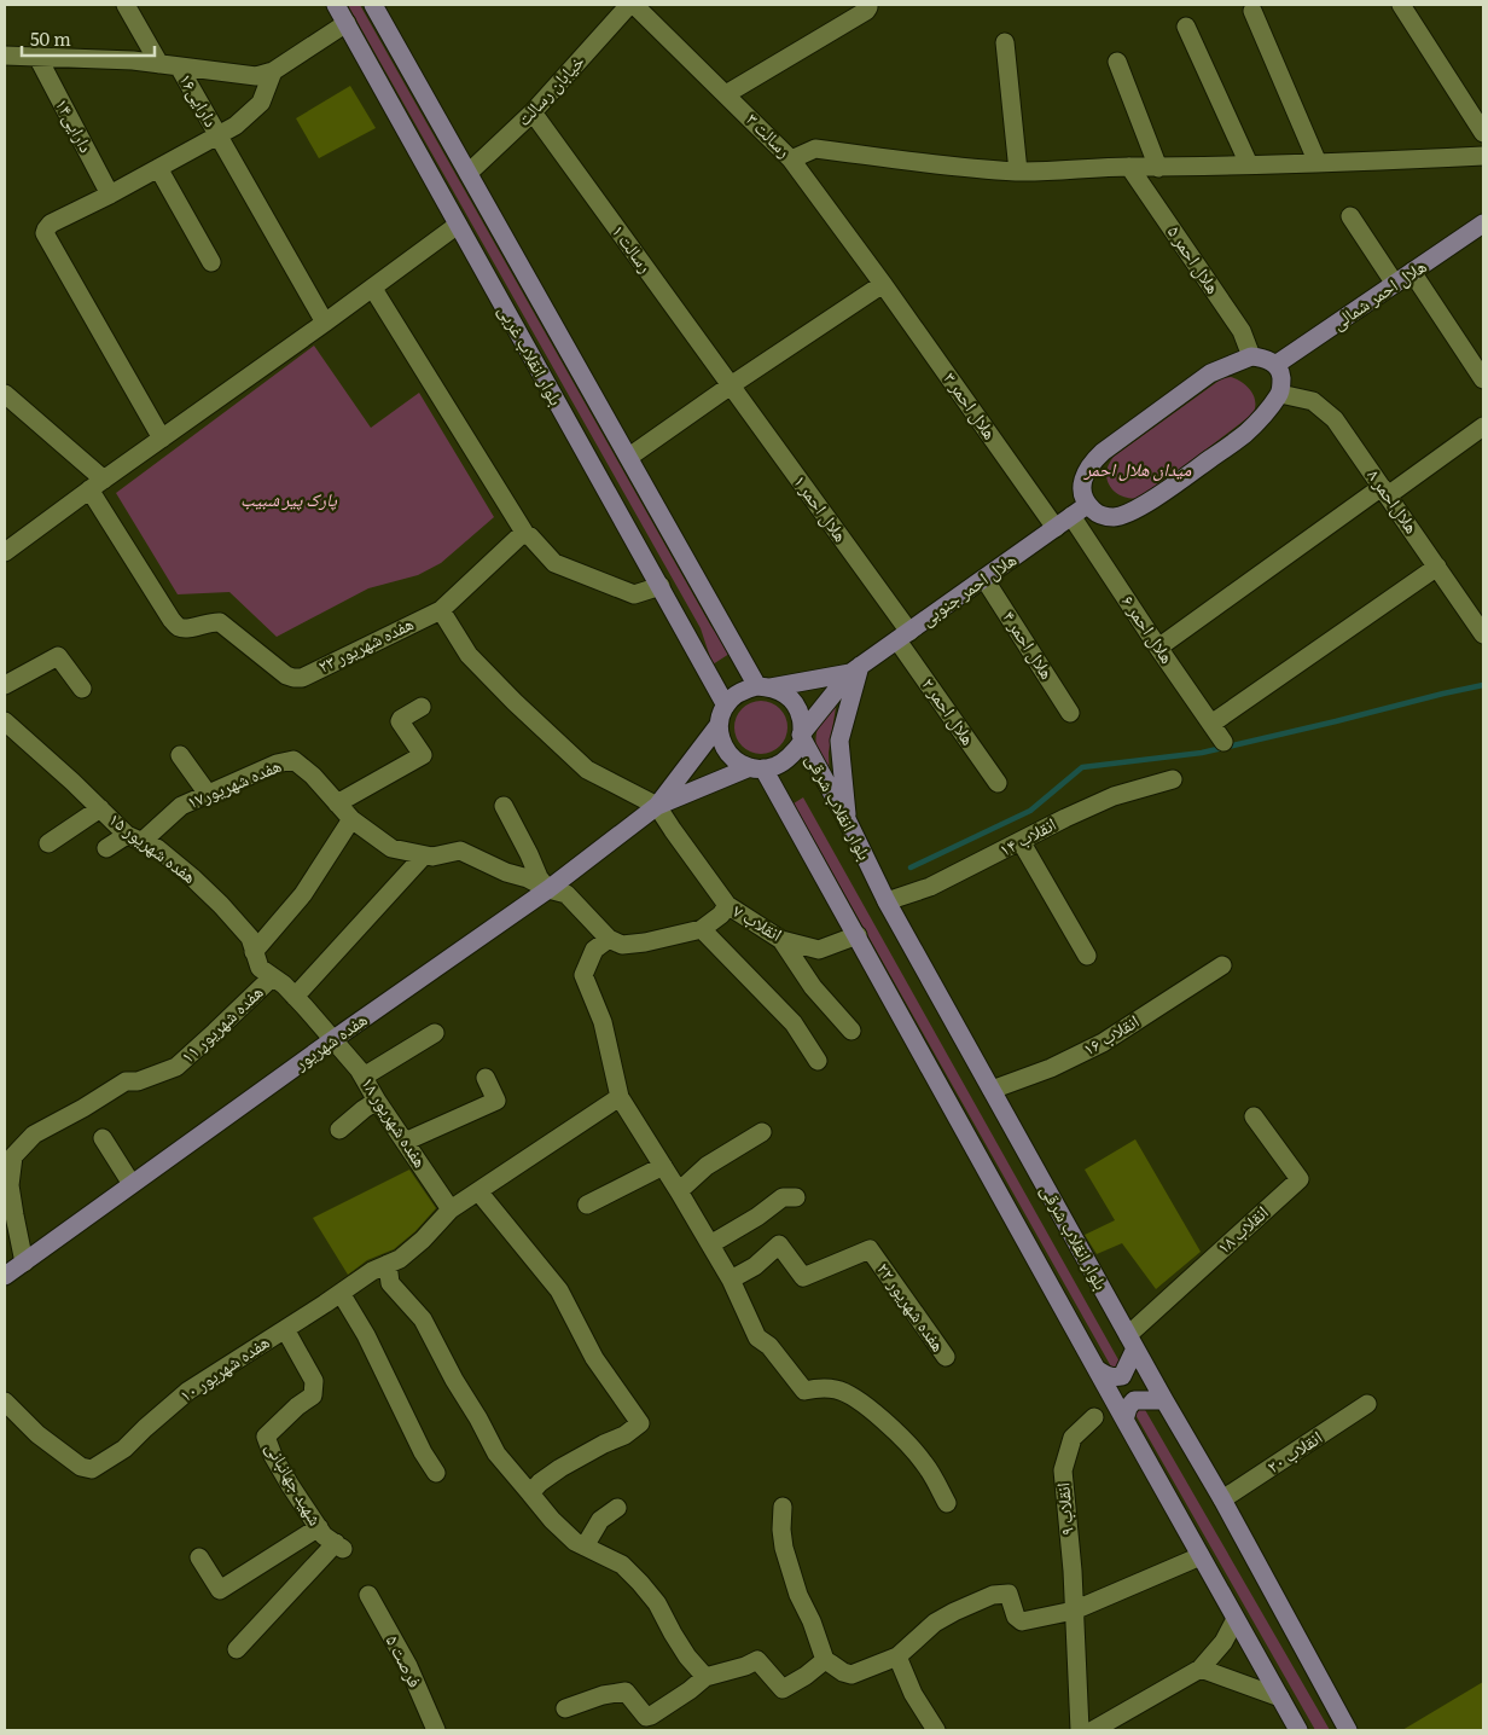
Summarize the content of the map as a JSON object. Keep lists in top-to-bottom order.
{
  "streets": {
    "main road": [
      "هلال احمر شمالی",
      "بلوار انقلاب غربی",
      "هلال احمر جنوبی",
      "بلوار انقلاب شرقی",
      "هفده شهریور"
    ],
    "street": [
      "خیابان رسالت",
      "دارایی۱۶",
      "دارایی۱۴",
      "رسالت ۳",
      "رسالت ۱",
      "هلال احمر ۵",
      "هلال احمر ۳",
      "هلال‌احمر ۸",
      "هلال احمر ۱",
      "هلال احمر ۶",
      "هفده شهریور ۲۳",
      "هلال احمر ۴",
      "هلال احمر ۲",
      "هفده شهریور۱۷",
      "انقلاب ۱۴",
      "هفده شهریور ۱۵",
      "انقلاب ۷",
      "هفده شهریور ۱۱",
      "انقلاب ۱۶",
      "هفده شهریور ۱۸",
      "انقلاب ۱۸",
      "هفده شهریور ۲۲",
      "هفده شهریور ۱۰",
      "انقلاب ۲۰",
      "شهید جهانبانی",
      "انقلاب ۹",
      "فرصت ۵"
    ]
  },
  "crossings": [
    ["خیابان رسالت", "رسالت ۳"],
    ["خیابان رسالت", "رسالت ۱"],
    ["خیابان رسالت", "بلوار انقلاب غربی"],
    ["رسالت ۳", "هلال احمر ۳"],
    ["رسالت ۱", "هلال احمر ۱"],
    ["بلوار انقلاب غربی", "هلال احمر جنوبی"],
    ["بلوار انقلاب غربی", "بلوار انقلاب شرقی"],
    ["بلوار انقلاب غربی", "هفده شهریور"],
    ["هلال احمر ۳", "هلال احمر جنوبی"],
    ["هلال احمر ۱", "هلال احمر جنوبی"],
    ["هلال احمر ۱", "هلال احمر ۲"],
    ["هلال احمر جنوبی", "هلال احمر ۶"],
    ["هلال احمر جنوبی", "هلال احمر ۴"],
    ["هلال احمر جنوبی", "هلال احمر ۲"],
    ["هلال احمر جنوبی", "بلوار انقلاب شرقی"],
    ["هلال احمر جنوبی", "هفده شهریور"],
    ["هفده شهریور۱۷", "هفده شهریور ۱۵"],
    ["هفده شهریور۱۷", "هفده شهریور"],
    ["بلوار انقلاب شرقی", "انقلاب ۱۴"],
    ["بلوار انقلاب شرقی", "انقلاب ۱۶"],
    ["بلوار انقلاب شرقی", "هفده شهریور"],
    ["بلوار انقلاب شرقی", "انقلاب ۱۸"],
    ["بلوار انقلاب شرقی", "انقلاب ۲۰"],
    ["هفده شهریور ۱۵", "هفده شهریور ۱۱"],
    ["هفده شهریور ۱۵", "هفده شهریور"],
    ["هفده شهریور ۱۵", "هفده شهریور ۱۸"],
    ["هفده شهریور ۱۱", "هفده شهریور"],
    ["هفده شهریور", "هفده شهریور ۱۸"],
    ["هفده شهریور ۱۸", "هفده شهریور ۱۰"],
    ["هفده شهریور ۱۰", "شهید جهانبانی"]
  ],
  "parks": ["میدان هلال احمر", "پارک پیر شبیب"],
  "scale_bar": "50 m"
}
